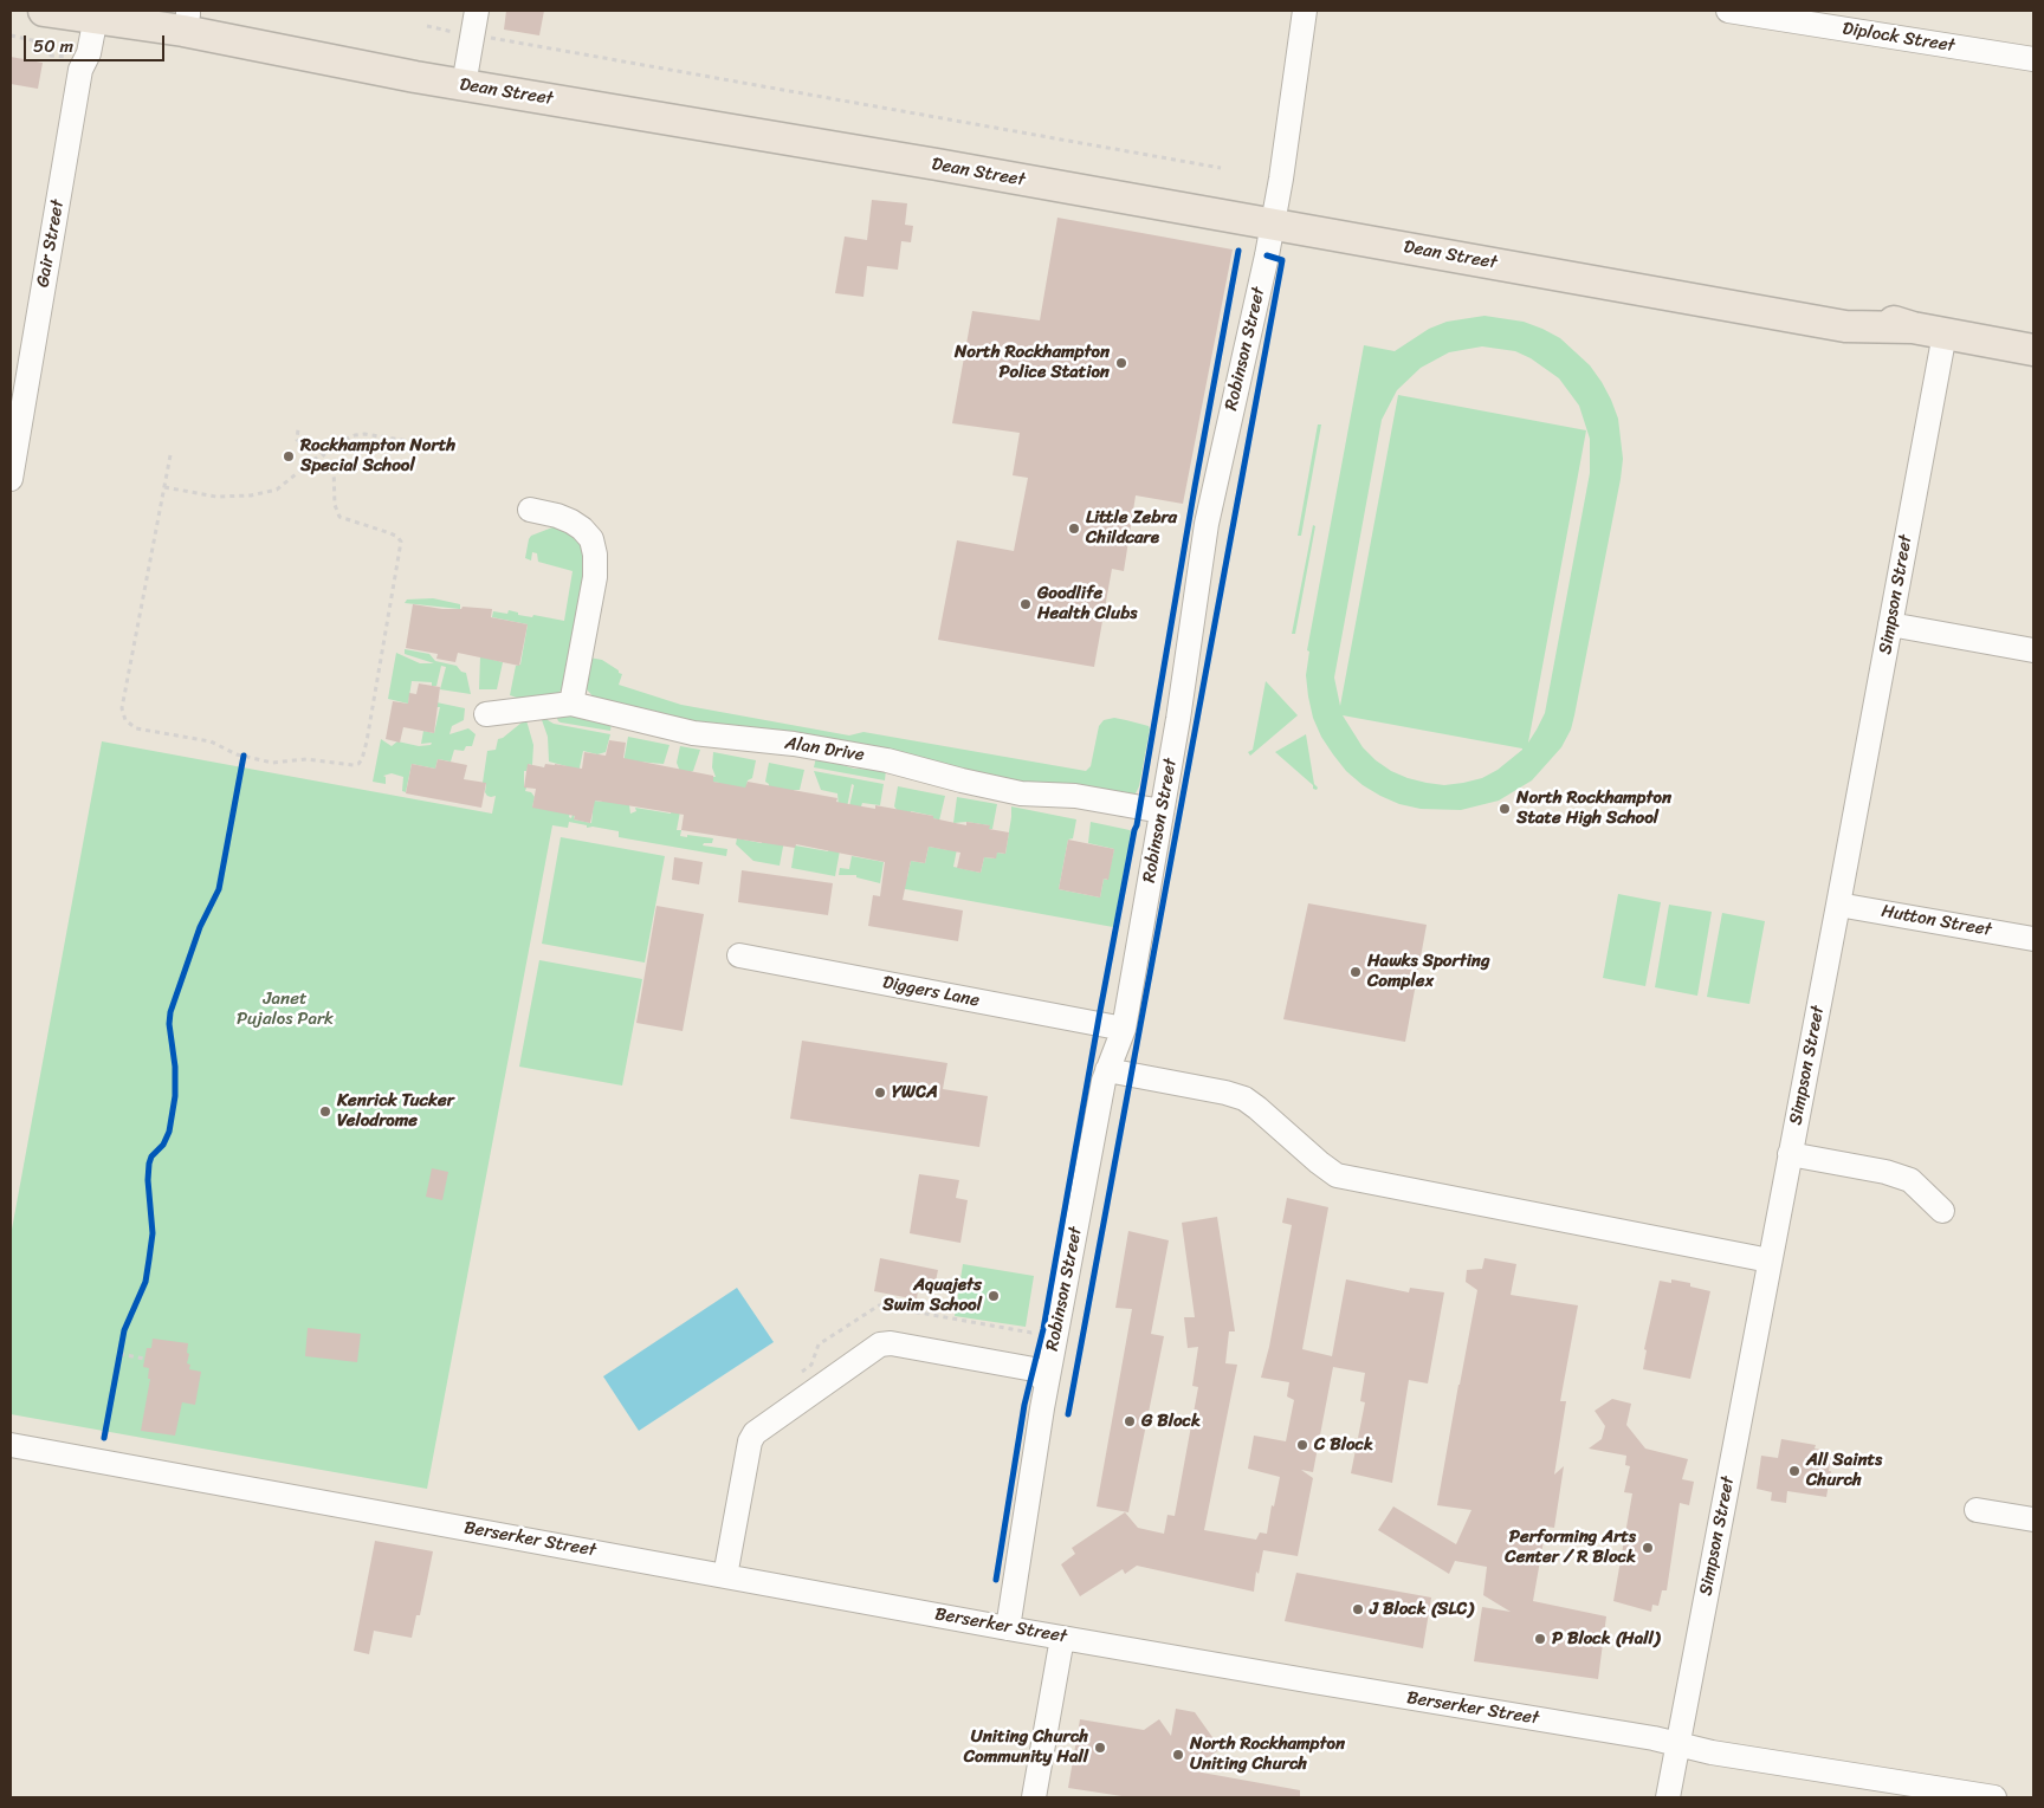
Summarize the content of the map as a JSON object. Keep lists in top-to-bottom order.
{
  "streets": {
    "main road": ["Dean Street"],
    "street": [
      "Diplock Street",
      "Gair Street",
      "Robinson Street",
      "Simpson Street",
      "Alan Drive",
      "Hutton Street",
      "Diggers Lane",
      "Berserker Street"
    ]
  },
  "crossings": [
    ["Dean Street", "Gair Street"],
    ["Dean Street", "Robinson Street"],
    ["Dean Street", "Simpson Street"],
    ["Robinson Street", "Alan Drive"],
    ["Robinson Street", "Diggers Lane"],
    ["Robinson Street", "Berserker Street"],
    ["Simpson Street", "Hutton Street"],
    ["Simpson Street", "Berserker Street"]
  ],
  "parks": ["Janet Pujalos Park"],
  "places": [
    "North Rockhampton Police Station",
    "Rockhampton North Special School",
    "Little Zebra Childcare",
    "Goodlife Health Clubs",
    "North Rockhampton State High School",
    "Hawks Sporting Complex",
    "YWCA",
    "Kenrick Tucker Velodrome",
    "Aquajets Swim School",
    "G Block",
    "C Block",
    "All Saints Church",
    "Performing Arts Center / R Block",
    "J Block (SLC)",
    "P Block (Hall)",
    "Uniting Church Community Hall",
    "North Rockhampton Uniting Church"
  ],
  "scale_bar": "50 m"
}
